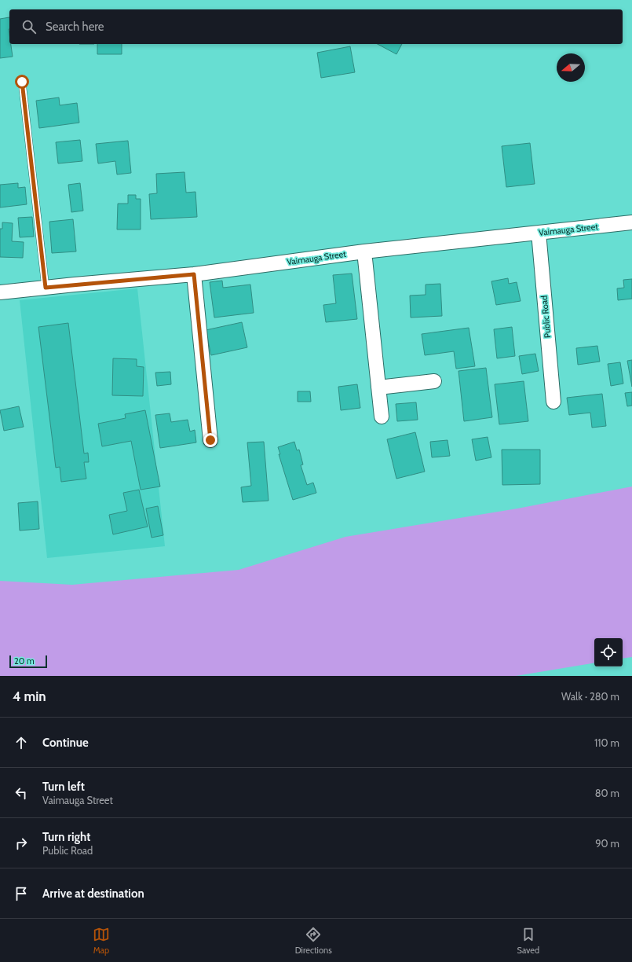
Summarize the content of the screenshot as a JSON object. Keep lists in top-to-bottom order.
{
  "streets": {
    "street": ["Vaimauga Street", "Public Road"]
  },
  "crossings": [
    ["Vaimauga Street", "Public Road"]
  ],
  "scale_bar": "20 m",
  "north": "left",
  "page": {
    "search": "Search here",
    "scale": "20 m",
    "heading": ["4 min", "Walk · 280 m"],
    "list": [
      ["Continue", "110 m"],
      ["Turn left", "Vaimauga Street", "80 m"],
      ["Turn right", "Public Road", "90 m"],
      "Arrive at destination"
    ],
    "nav": ["Map", "Directions", "Saved"]
  }
}
